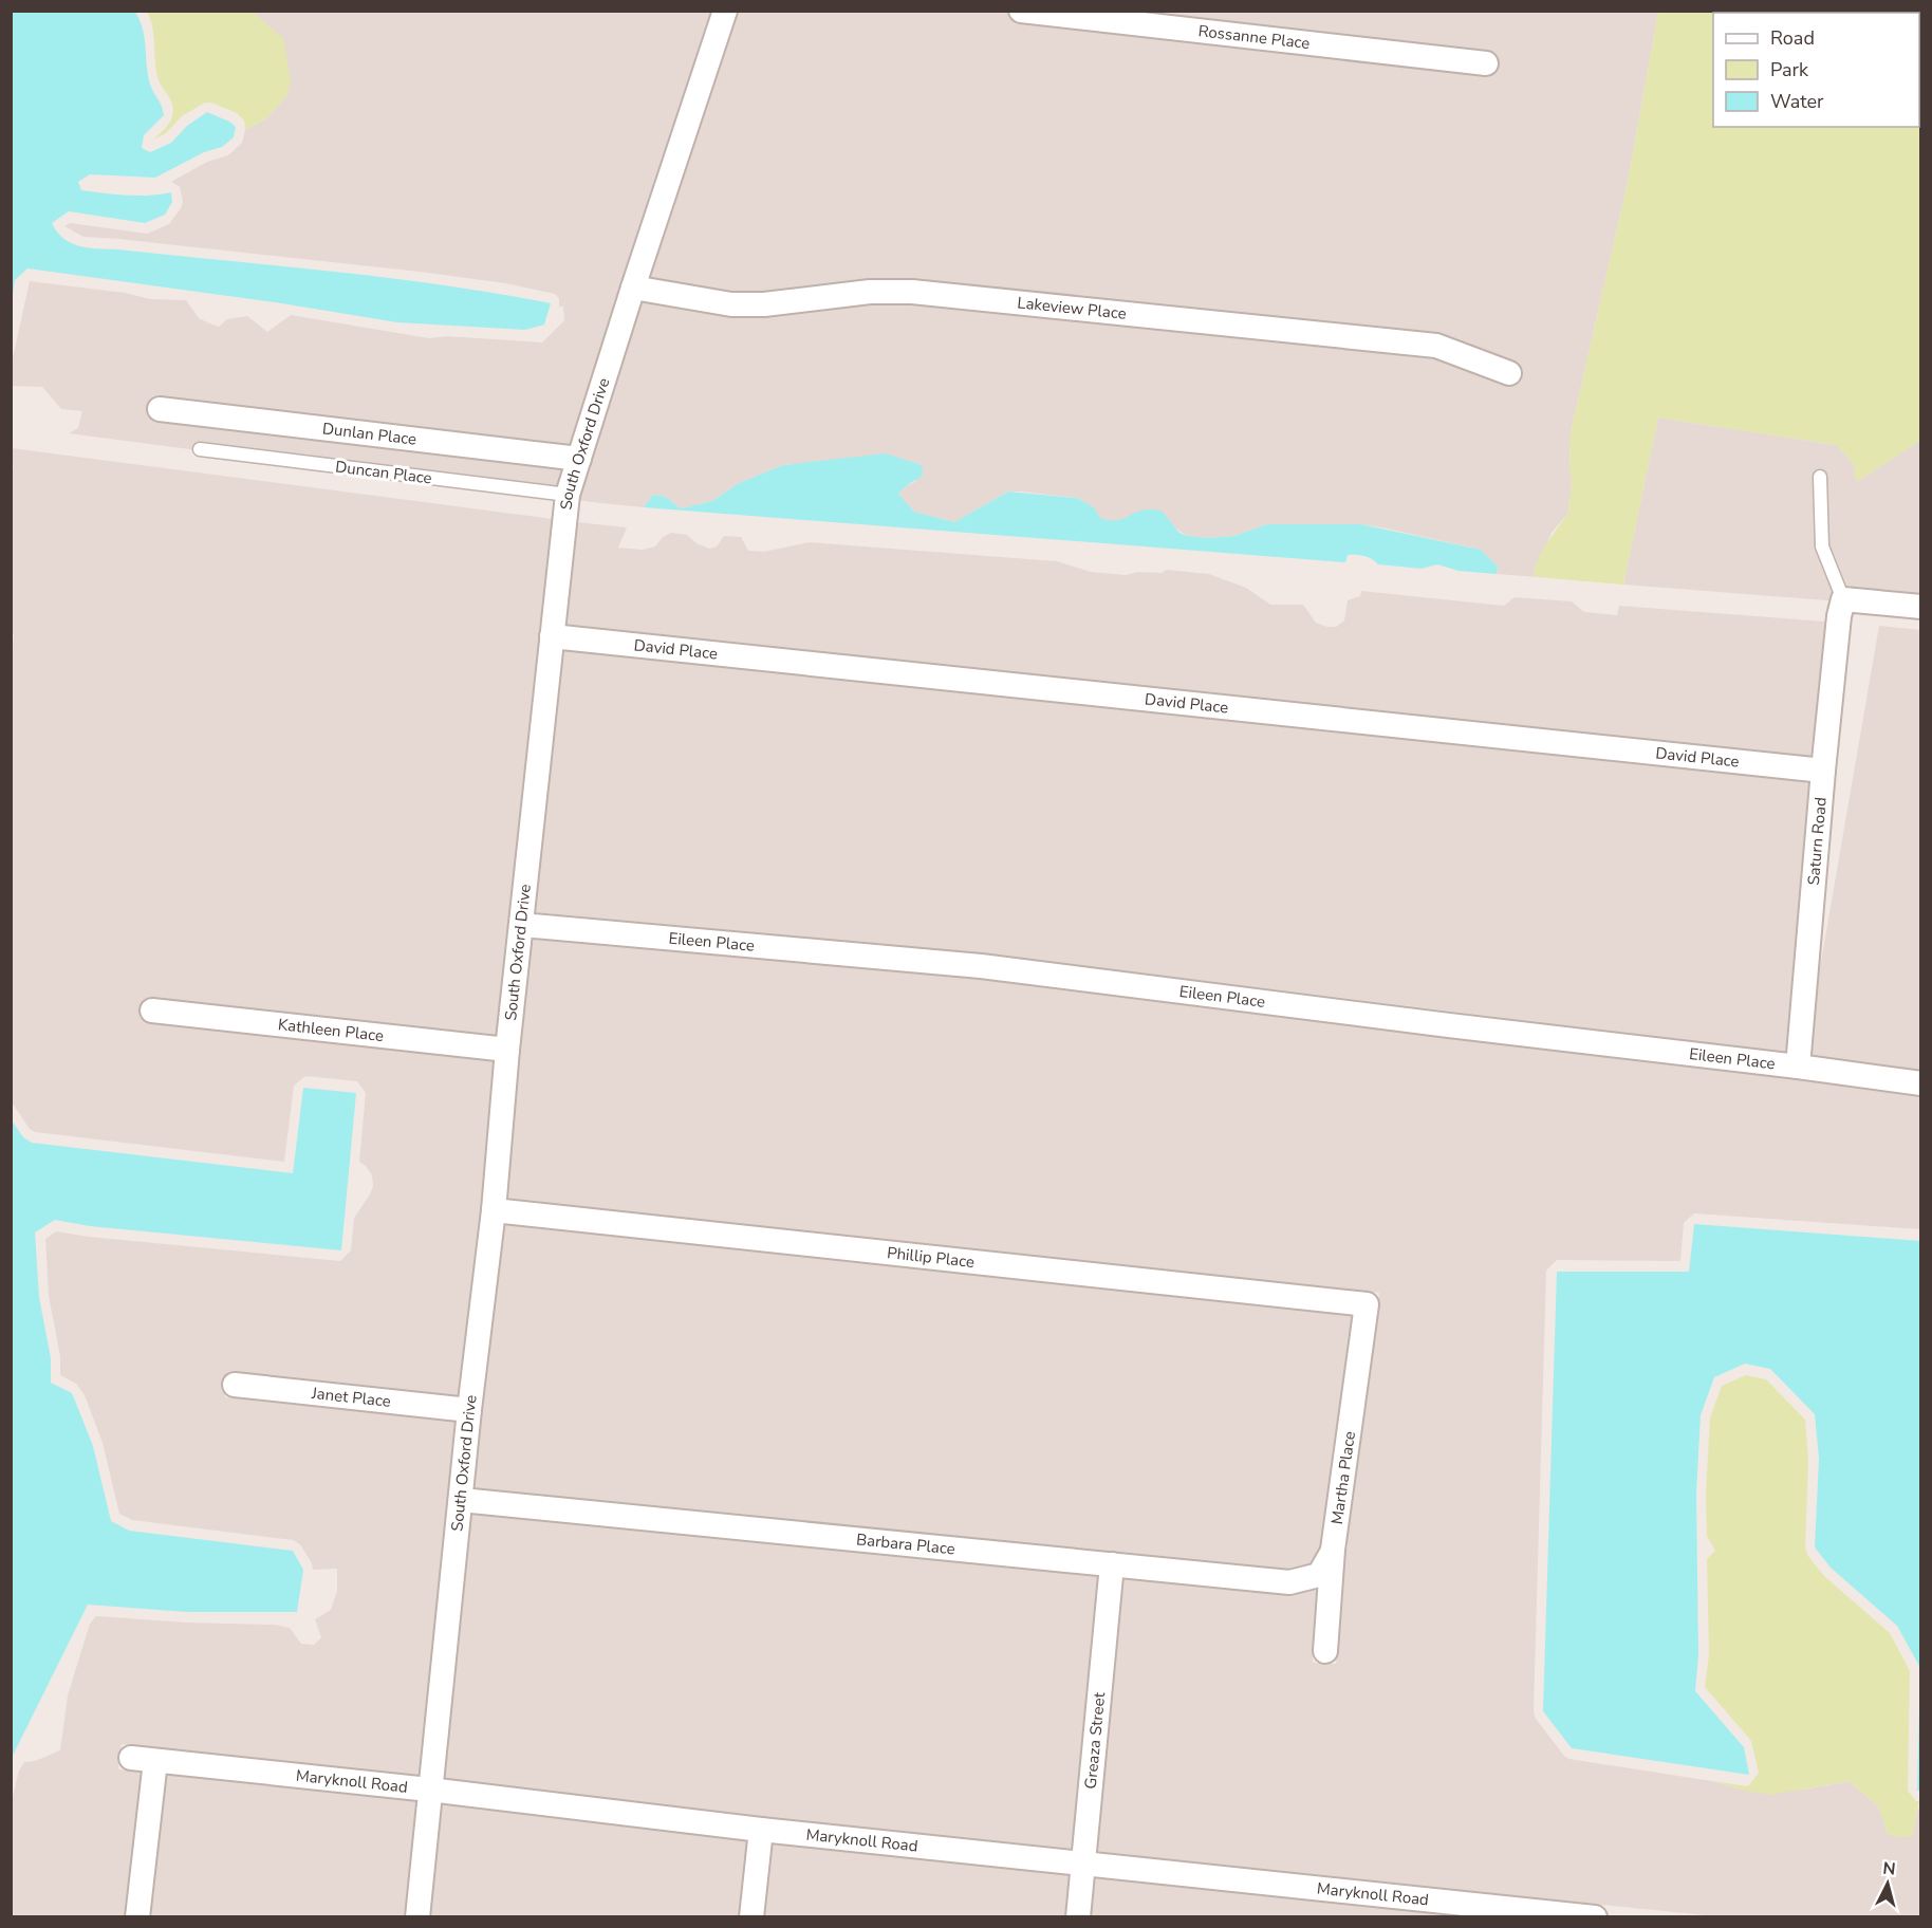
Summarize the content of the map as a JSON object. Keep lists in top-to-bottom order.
{
  "streets": {
    "street": [
      "Rossanne Place",
      "Lakeview Place",
      "Dunlan Place",
      "South Oxford Drive",
      "David Place",
      "Saturn Road",
      "Eileen Place",
      "Kathleen Place",
      "Phillip Place",
      "Janet Place",
      "Martha Place",
      "Barbara Place",
      "Greaza Street",
      "Maryknoll Road"
    ],
    "lane": ["Duncan Place"]
  },
  "crossings": [
    ["Lakeview Place", "South Oxford Drive"],
    ["Dunlan Place", "South Oxford Drive"],
    ["South Oxford Drive", "Duncan Place"],
    ["South Oxford Drive", "David Place"],
    ["South Oxford Drive", "Eileen Place"],
    ["South Oxford Drive", "Kathleen Place"],
    ["South Oxford Drive", "Phillip Place"],
    ["South Oxford Drive", "Janet Place"],
    ["South Oxford Drive", "Barbara Place"],
    ["South Oxford Drive", "Maryknoll Road"],
    ["David Place", "Saturn Road"],
    ["Saturn Road", "Eileen Place"],
    ["Phillip Place", "Martha Place"],
    ["Martha Place", "Barbara Place"],
    ["Barbara Place", "Greaza Street"],
    ["Greaza Street", "Maryknoll Road"]
  ],
  "legend": ["Road", "Park", "Water"],
  "north": "top"
}
